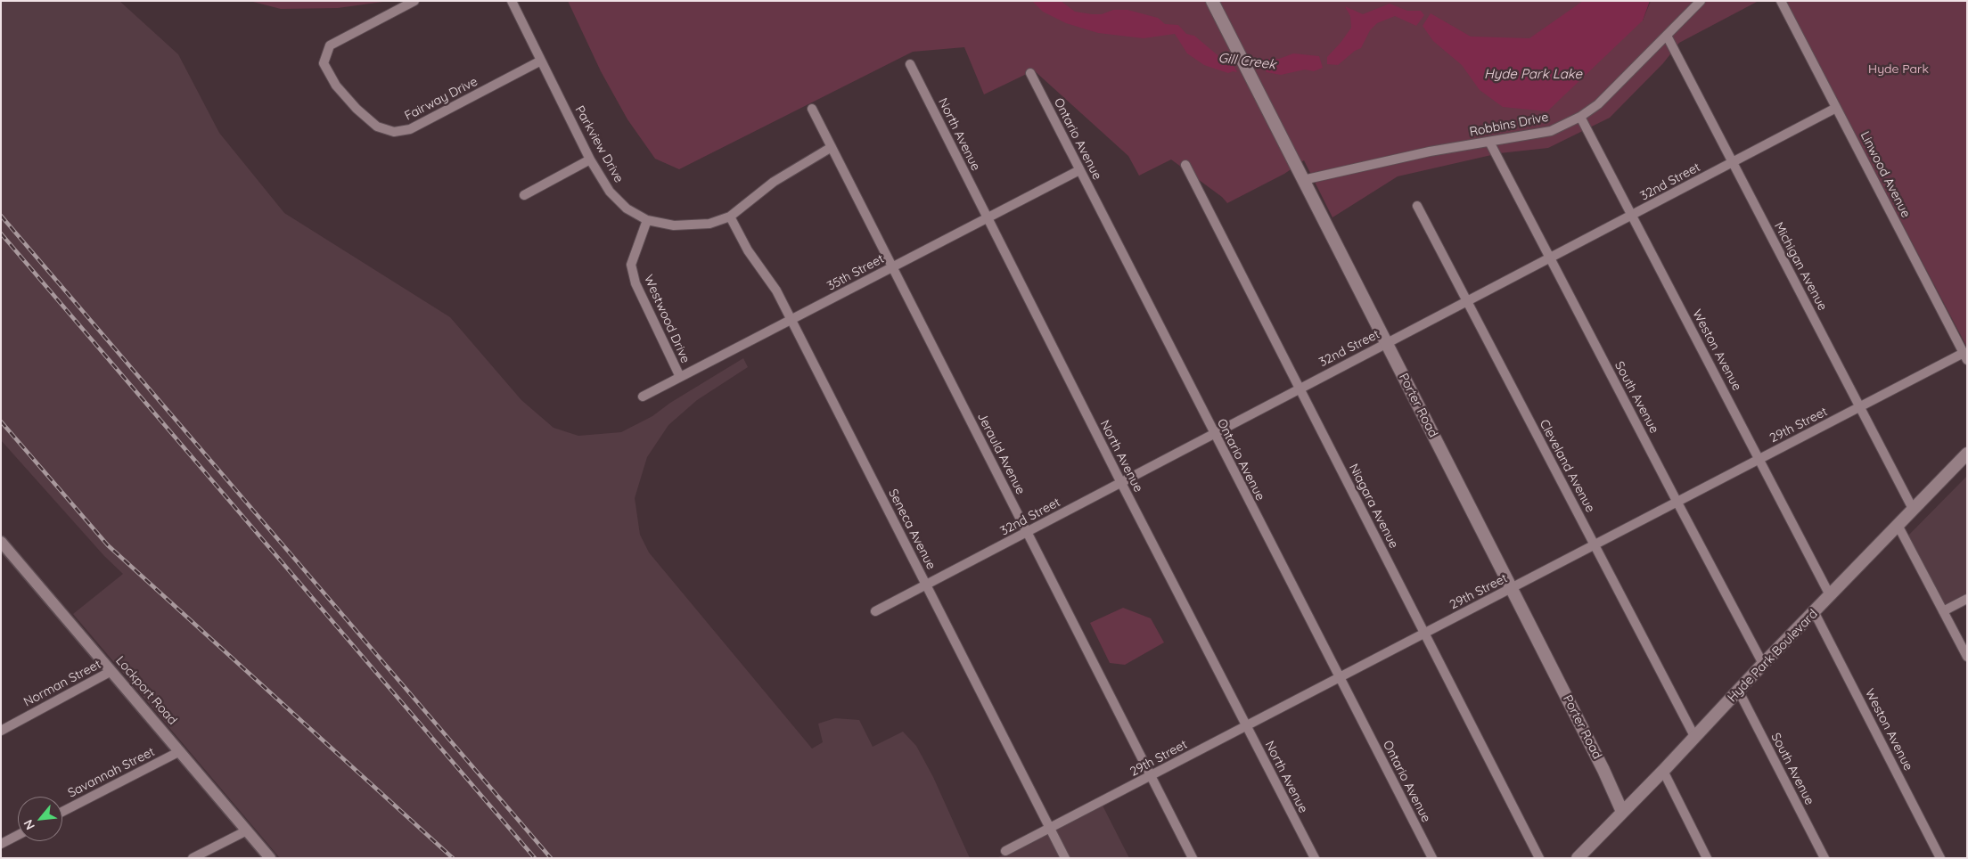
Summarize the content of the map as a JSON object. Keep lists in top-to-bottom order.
{
  "streets": {
    "main road": ["Porter Road", "Hyde Park Boulevard"],
    "street": [
      "Fairway Drive",
      "Robbins Drive",
      "North Avenue",
      "Ontario Avenue",
      "Parkview Drive",
      "Linwood Avenue",
      "32nd Street",
      "Michigan Avenue",
      "35th Street",
      "Westwood Drive",
      "Weston Avenue",
      "South Avenue",
      "29th Street",
      "Jerauld Avenue",
      "Cleveland Avenue",
      "Niagara Avenue",
      "Seneca Avenue",
      "Norman Street",
      "Lockport Road",
      "Savannah Street"
    ]
  },
  "crossings": [
    ["Fairway Drive", "Parkview Drive"],
    ["Robbins Drive", "Michigan Avenue"],
    ["Robbins Drive", "Weston Avenue"],
    ["Robbins Drive", "South Avenue"],
    ["Robbins Drive", "Porter Road"],
    ["North Avenue", "32nd Street"],
    ["North Avenue", "35th Street"],
    ["North Avenue", "29th Street"],
    ["Ontario Avenue", "32nd Street"],
    ["Ontario Avenue", "35th Street"],
    ["Ontario Avenue", "29th Street"],
    ["Parkview Drive", "Westwood Drive"],
    ["Parkview Drive", "Jerauld Avenue"],
    ["Parkview Drive", "Seneca Avenue"],
    ["Linwood Avenue", "32nd Street"],
    ["Linwood Avenue", "29th Street"],
    ["32nd Street", "Michigan Avenue"],
    ["32nd Street", "Weston Avenue"],
    ["32nd Street", "South Avenue"],
    ["32nd Street", "Porter Road"],
    ["32nd Street", "Jerauld Avenue"],
    ["32nd Street", "Cleveland Avenue"],
    ["32nd Street", "Niagara Avenue"],
    ["32nd Street", "Seneca Avenue"],
    ["Michigan Avenue", "29th Street"],
    ["Michigan Avenue", "Hyde Park Boulevard"],
    ["35th Street", "Westwood Drive"],
    ["35th Street", "Jerauld Avenue"],
    ["35th Street", "Seneca Avenue"],
    ["Weston Avenue", "29th Street"],
    ["Weston Avenue", "Hyde Park Boulevard"],
    ["South Avenue", "29th Street"],
    ["South Avenue", "Hyde Park Boulevard"],
    ["Porter Road", "29th Street"],
    ["Porter Road", "Hyde Park Boulevard"],
    ["29th Street", "Jerauld Avenue"],
    ["29th Street", "Cleveland Avenue"],
    ["29th Street", "Niagara Avenue"],
    ["29th Street", "Seneca Avenue"],
    ["Cleveland Avenue", "Hyde Park Boulevard"],
    ["Norman Street", "Lockport Road"],
    ["Lockport Road", "Savannah Street"]
  ],
  "water": ["Gill Creek", "Hyde Park Lake"],
  "parks": ["Hyde Park"],
  "north": "bottom left"
}
